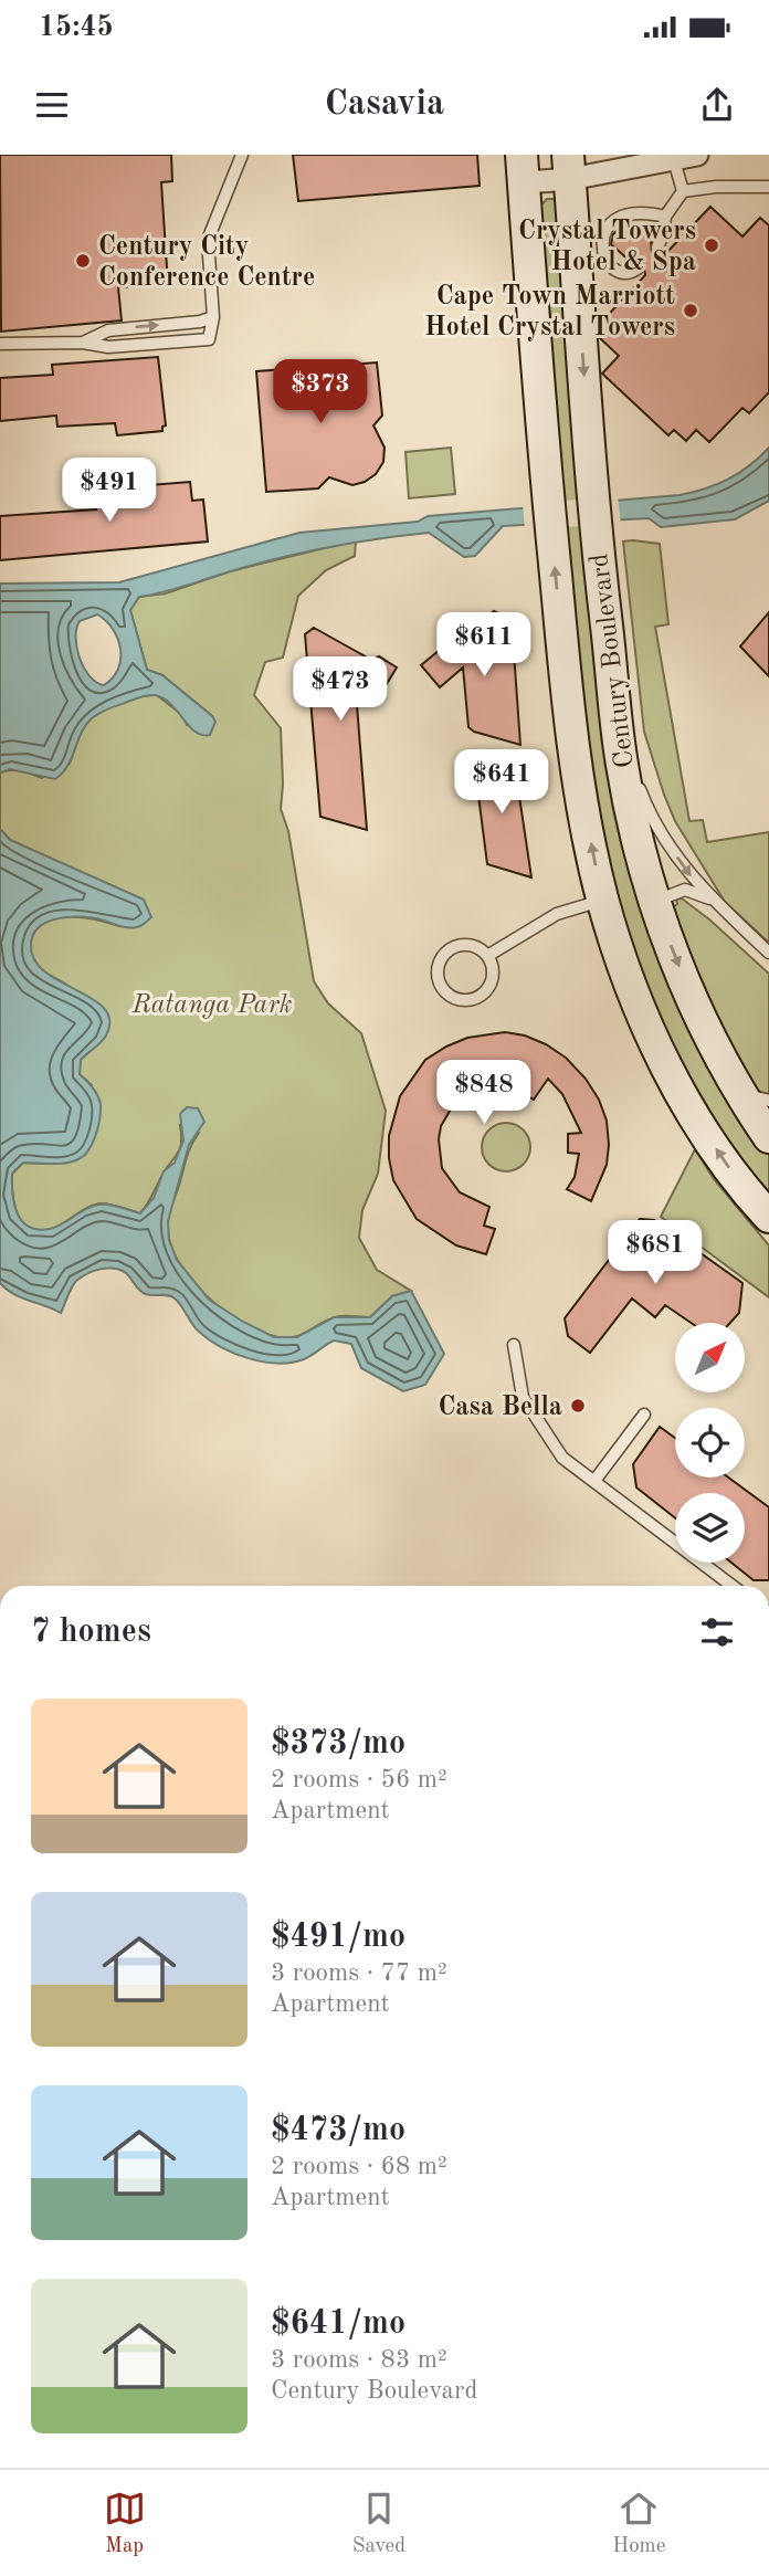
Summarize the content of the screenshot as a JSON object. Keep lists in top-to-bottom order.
{
  "streets": {
    "main road": ["Century Boulevard"]
  },
  "parks": ["Ratanga Park"],
  "places": [
    "Crystal Towers Hotel & Spa",
    "Century City Conference Centre",
    "Cape Town Marriott Hotel Crystal Towers",
    "Casa Bella"
  ],
  "north": "top right",
  "page": {
    "status": "15:45",
    "header": "Casavia",
    "price": [
      "$373",
      "$491",
      "$611",
      "$473",
      "$641",
      "$848",
      "$681"
    ],
    "heading": "7 homes",
    "list": [
      {
        "name": "$373/mo",
        "note": "2 rooms · 56 m² · Apartment"
      },
      {
        "name": "$491/mo",
        "note": "3 rooms · 77 m² · Apartment"
      },
      {
        "name": "$473/mo",
        "note": "2 rooms · 68 m² · Apartment"
      },
      {
        "name": "$641/mo",
        "note": "3 rooms · 83 m² · Century Boulevard"
      }
    ],
    "tabs": ["Map", "Saved", "Home"]
  }
}
